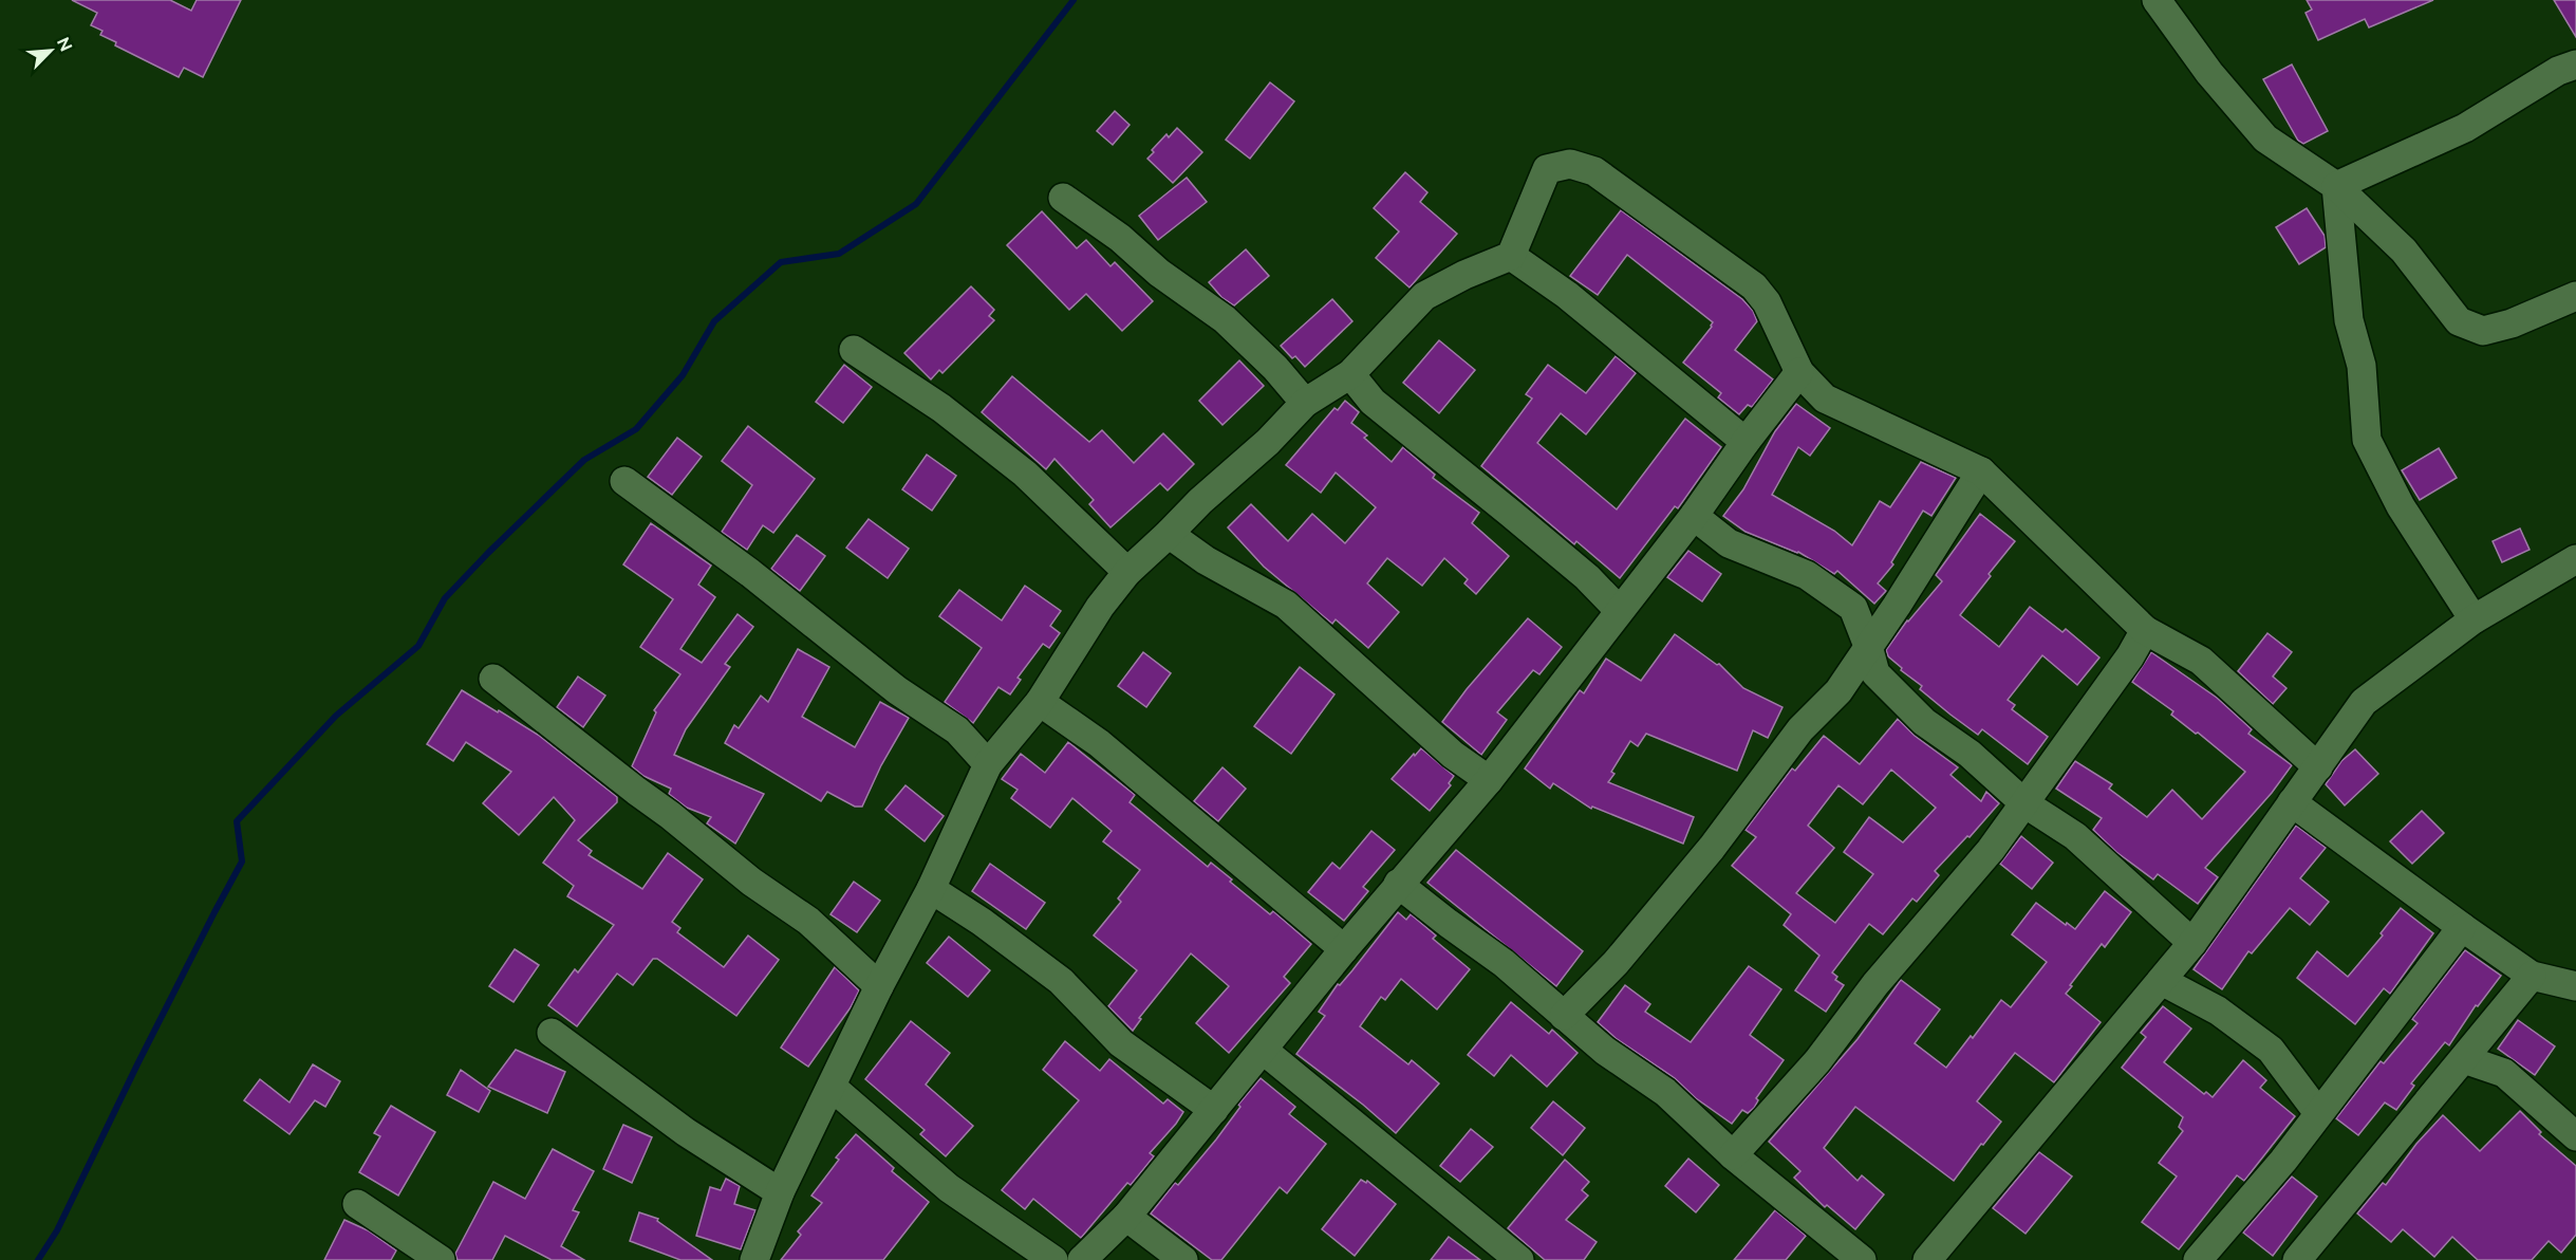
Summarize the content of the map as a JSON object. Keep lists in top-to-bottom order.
{
  "north": "top right"
}
